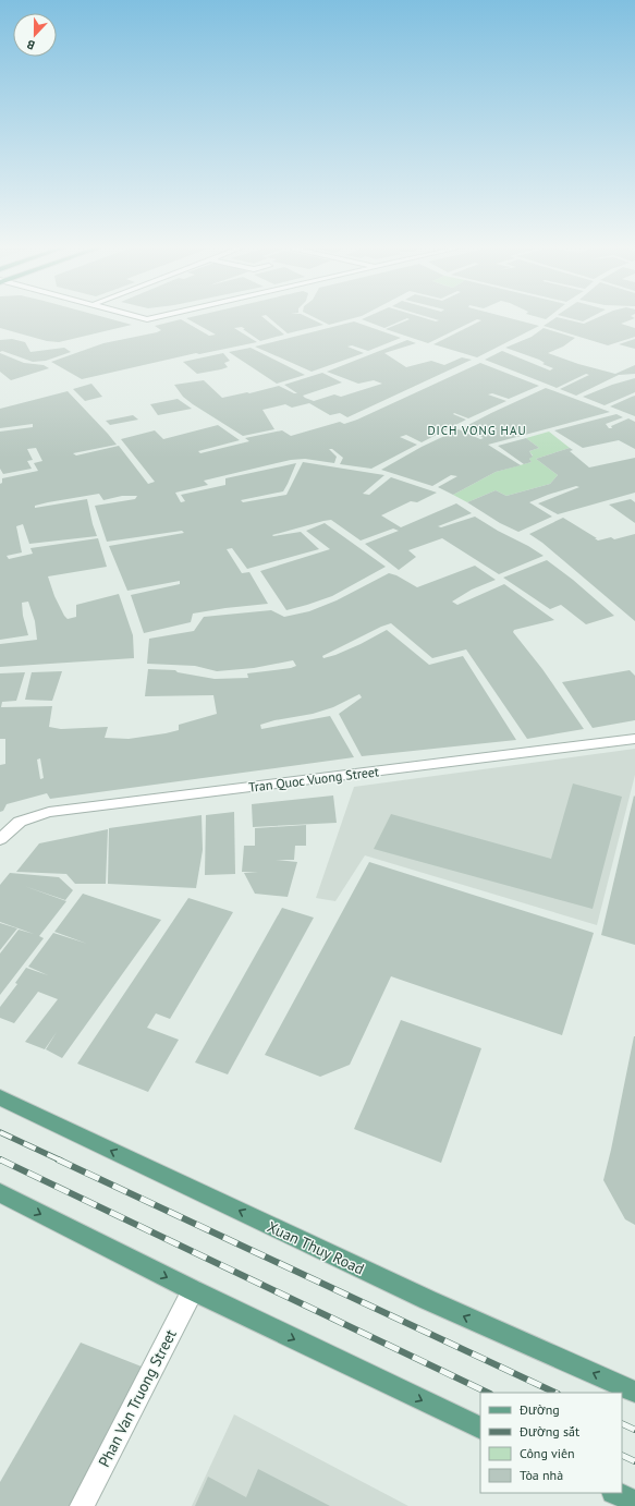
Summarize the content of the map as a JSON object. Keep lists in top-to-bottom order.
{
  "streets": {
    "main road": ["Xuan Thuy Road"],
    "street": ["Tran Quoc Vuong Street", "Phan Van Truong Street"]
  },
  "districts": ["DICH VONG HAU"],
  "legend": [
    "Đường",
    "Đường sắt",
    "Công viên",
    "Tòa nhà"
  ],
  "north": "bottom"
}
